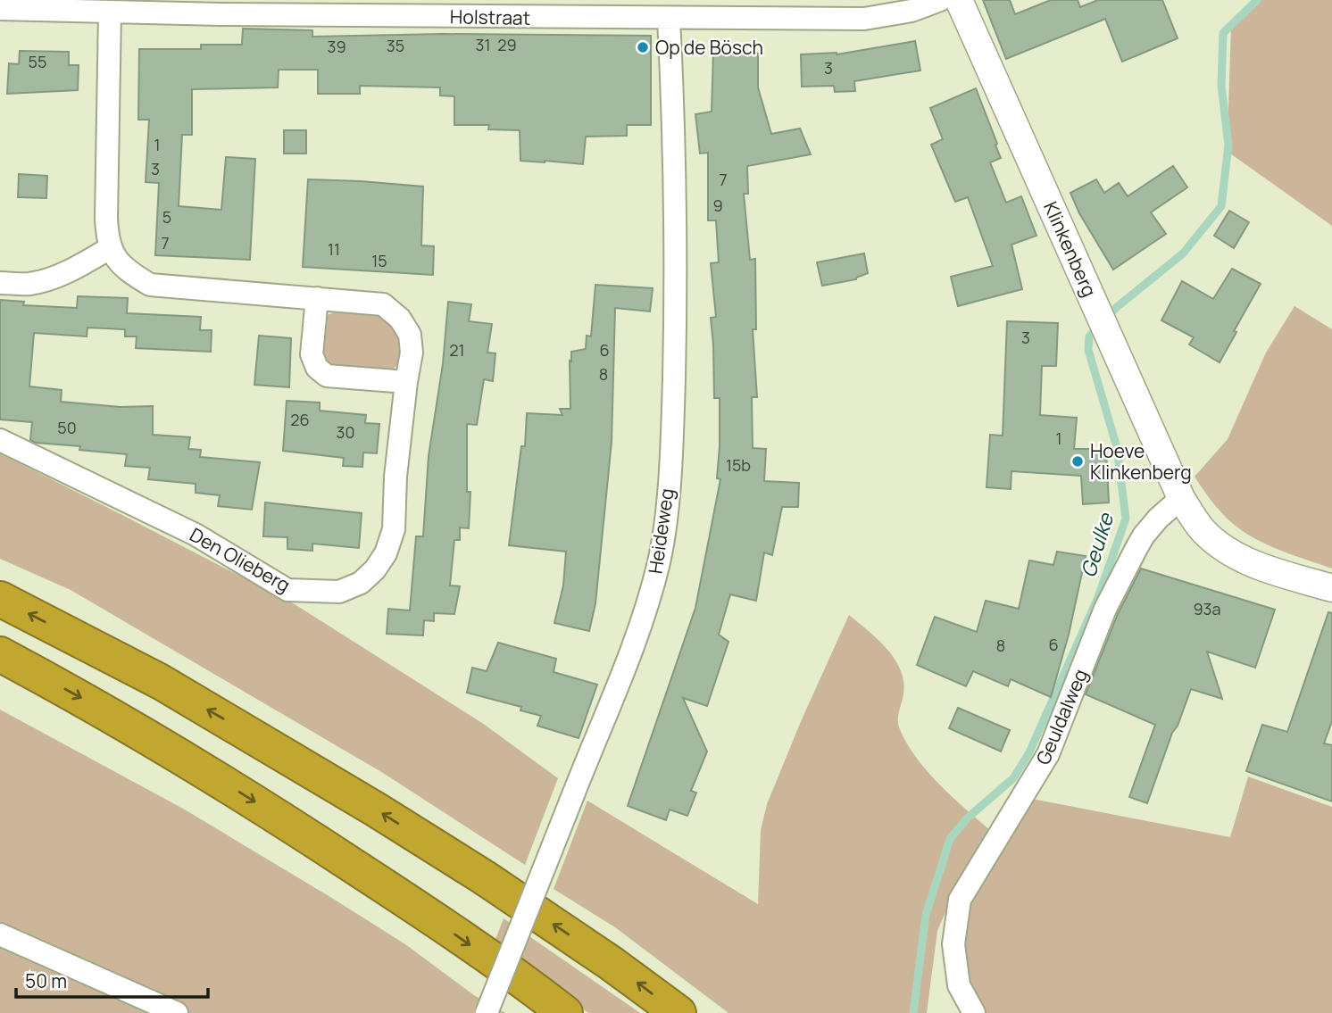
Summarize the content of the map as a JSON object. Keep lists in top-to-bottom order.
{
  "streets": {
    "street": [
      "Holstraat",
      "Klinkenberg",
      "Heideweg",
      "Den Olieberg",
      "Geuldalweg"
    ]
  },
  "crossings": [
    ["Holstraat", "Heideweg"],
    ["Klinkenberg", "Geuldalweg"]
  ],
  "water": ["Geulke"],
  "places": ["Op de Bösch", "Hoeve Klinkenberg"],
  "house_numbers": [
    "31",
    "29",
    "35",
    "39",
    "55",
    "3",
    "1",
    "3",
    "7",
    "9",
    "5",
    "7",
    "11",
    "15",
    "3",
    "21",
    "6",
    "8",
    "26",
    "50",
    "30",
    "1",
    "15b",
    "93a",
    "6",
    "8"
  ],
  "scale_bar": "50 m"
}
